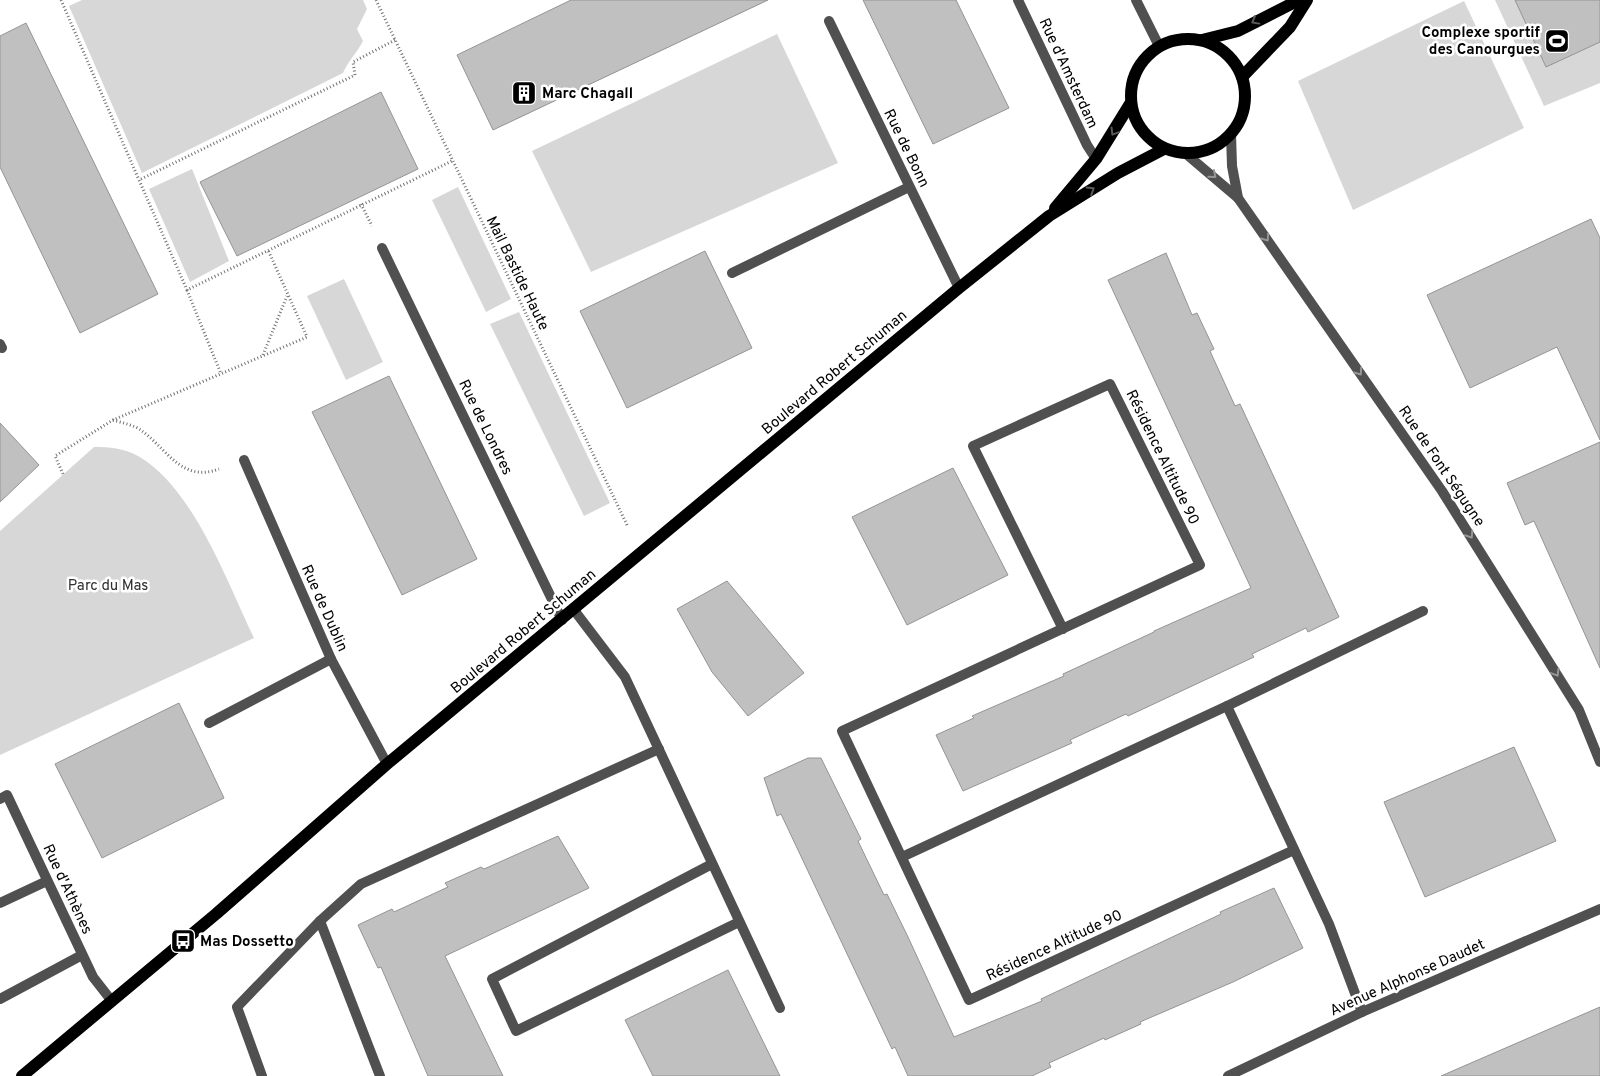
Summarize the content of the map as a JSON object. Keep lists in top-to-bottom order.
{
  "streets": {
    "main road": ["Boulevard Robert Schuman"],
    "street": [
      "Rue d'Amsterdam",
      "Rue de Bonn",
      "Rue de Londres",
      "Résidence Altitude 90",
      "Rue de Font Ségugne",
      "Rue de Dublin",
      "Rue d'Athènes",
      "Avenue Alphonse Daudet"
    ],
    "path": ["Mail Bastide Haute"]
  },
  "crossings": [
    ["Rue d'Amsterdam", "Boulevard Robert Schuman"],
    ["Rue de Bonn", "Boulevard Robert Schuman"],
    ["Mail Bastide Haute", "Boulevard Robert Schuman"],
    ["Boulevard Robert Schuman", "Rue de Londres"],
    ["Boulevard Robert Schuman", "Rue de Font Ségugne"],
    ["Boulevard Robert Schuman", "Rue de Dublin"],
    ["Boulevard Robert Schuman", "Rue d'Athènes"]
  ],
  "one_way": ["Rue de Font Ségugne"],
  "parks": ["Parc du Mas"],
  "places": {
    "sports": ["Complexe sportif des Canourgues"],
    "building": ["Marc Chagall"],
    "bus stop": ["Mas Dossetto"]
  }
}
